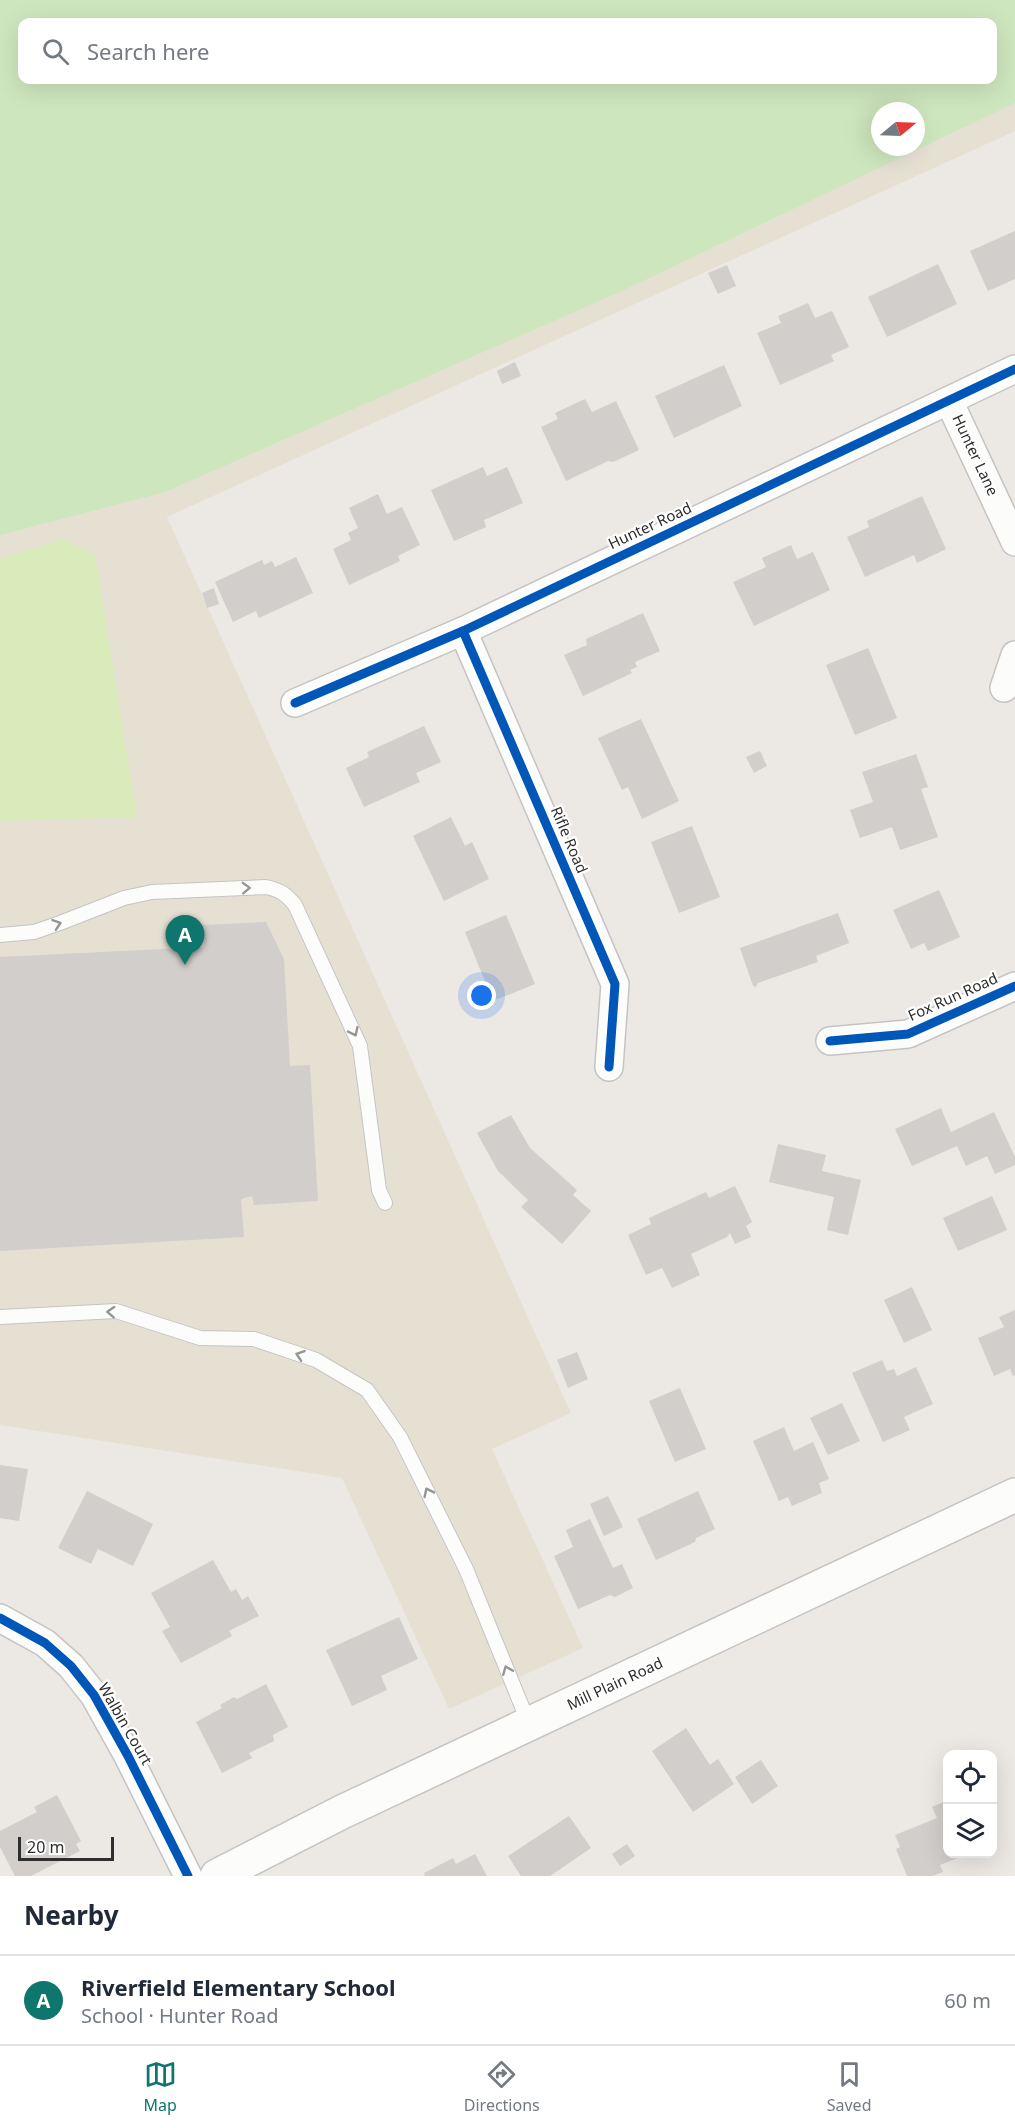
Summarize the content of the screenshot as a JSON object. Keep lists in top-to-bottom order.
{
  "streets": {
    "main road": ["Mill Plain Road"],
    "street": [
      "Hunter Lane",
      "Hunter Road",
      "Rifle Road",
      "Fox Run Road",
      "Walbin Court"
    ]
  },
  "crossings": [
    ["Hunter Lane", "Hunter Road"],
    ["Hunter Road", "Rifle Road"]
  ],
  "scale_bar": "20 m",
  "north": "right",
  "page": {
    "search": "Search here",
    "pins": "A",
    "scale": "20 m",
    "heading": "Nearby",
    "list": [
      {
        "mark": "A",
        "name": "Riverfield Elementary School",
        "note": "School · Hunter Road",
        "value": "60 m"
      }
    ],
    "nav": ["Map", "Directions", "Saved"]
  }
}
